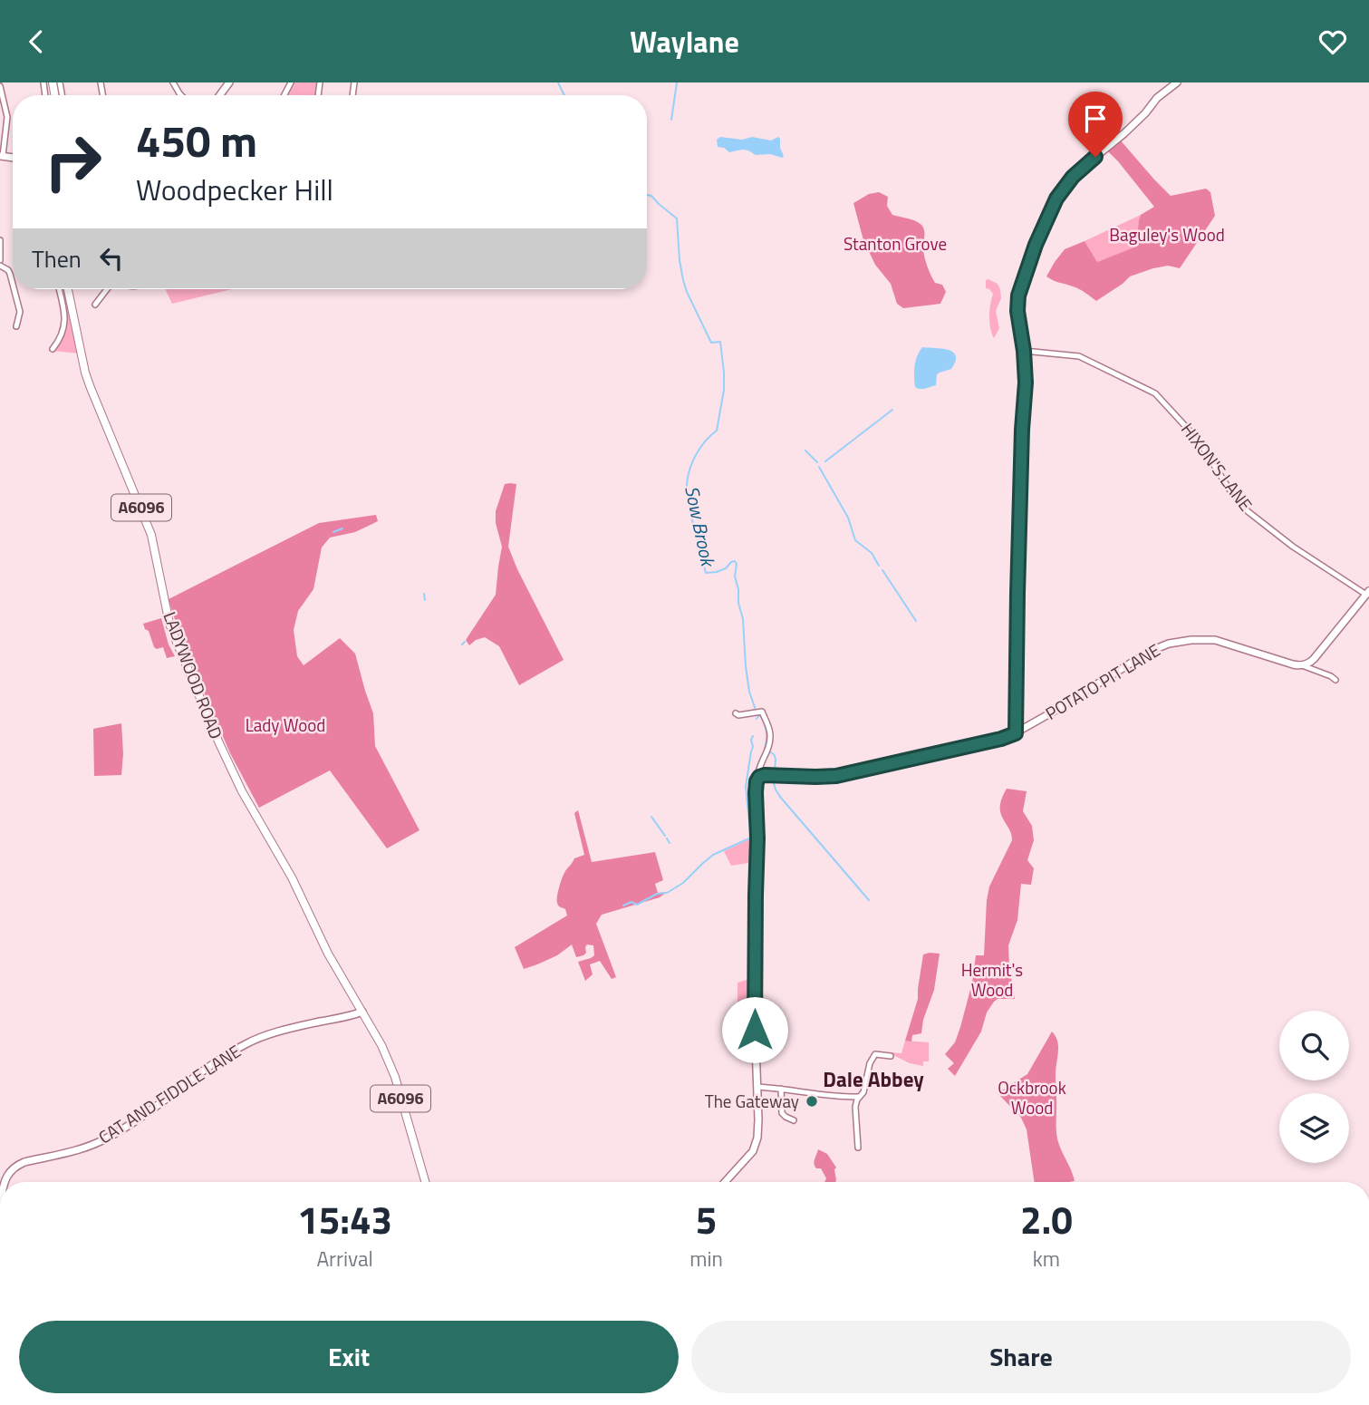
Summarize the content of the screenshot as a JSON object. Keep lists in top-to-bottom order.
{
  "streets": {
    "main road": ["A6096", "LADYWOOD ROAD"],
    "street": ["HIXON'S LANE", "POTATO PIT LANE", "CAT AND FIDDLE LANE"]
  },
  "crossings": [
    ["A6096", "LADYWOOD ROAD"],
    ["A6096", "CAT AND FIDDLE LANE"],
    ["LADYWOOD ROAD", "CAT AND FIDDLE LANE"]
  ],
  "districts": ["Dale Abbey"],
  "water": ["Sow Brook"],
  "parks": [
    "Baguley's Wood",
    "Stanton Grove",
    "Lady Wood",
    "Hermit's Wood",
    "Ockbrook Wood"
  ],
  "places": ["The Gateway"],
  "page": {
    "header": "Waylane",
    "turn": ["450 m", "Woodpecker Hill"],
    "then": "Then",
    "eta": [
      "15:43",
      "Arrival",
      "5",
      "min",
      "2.0",
      "km"
    ],
    "buttons": ["Exit", "Share"]
  }
}
